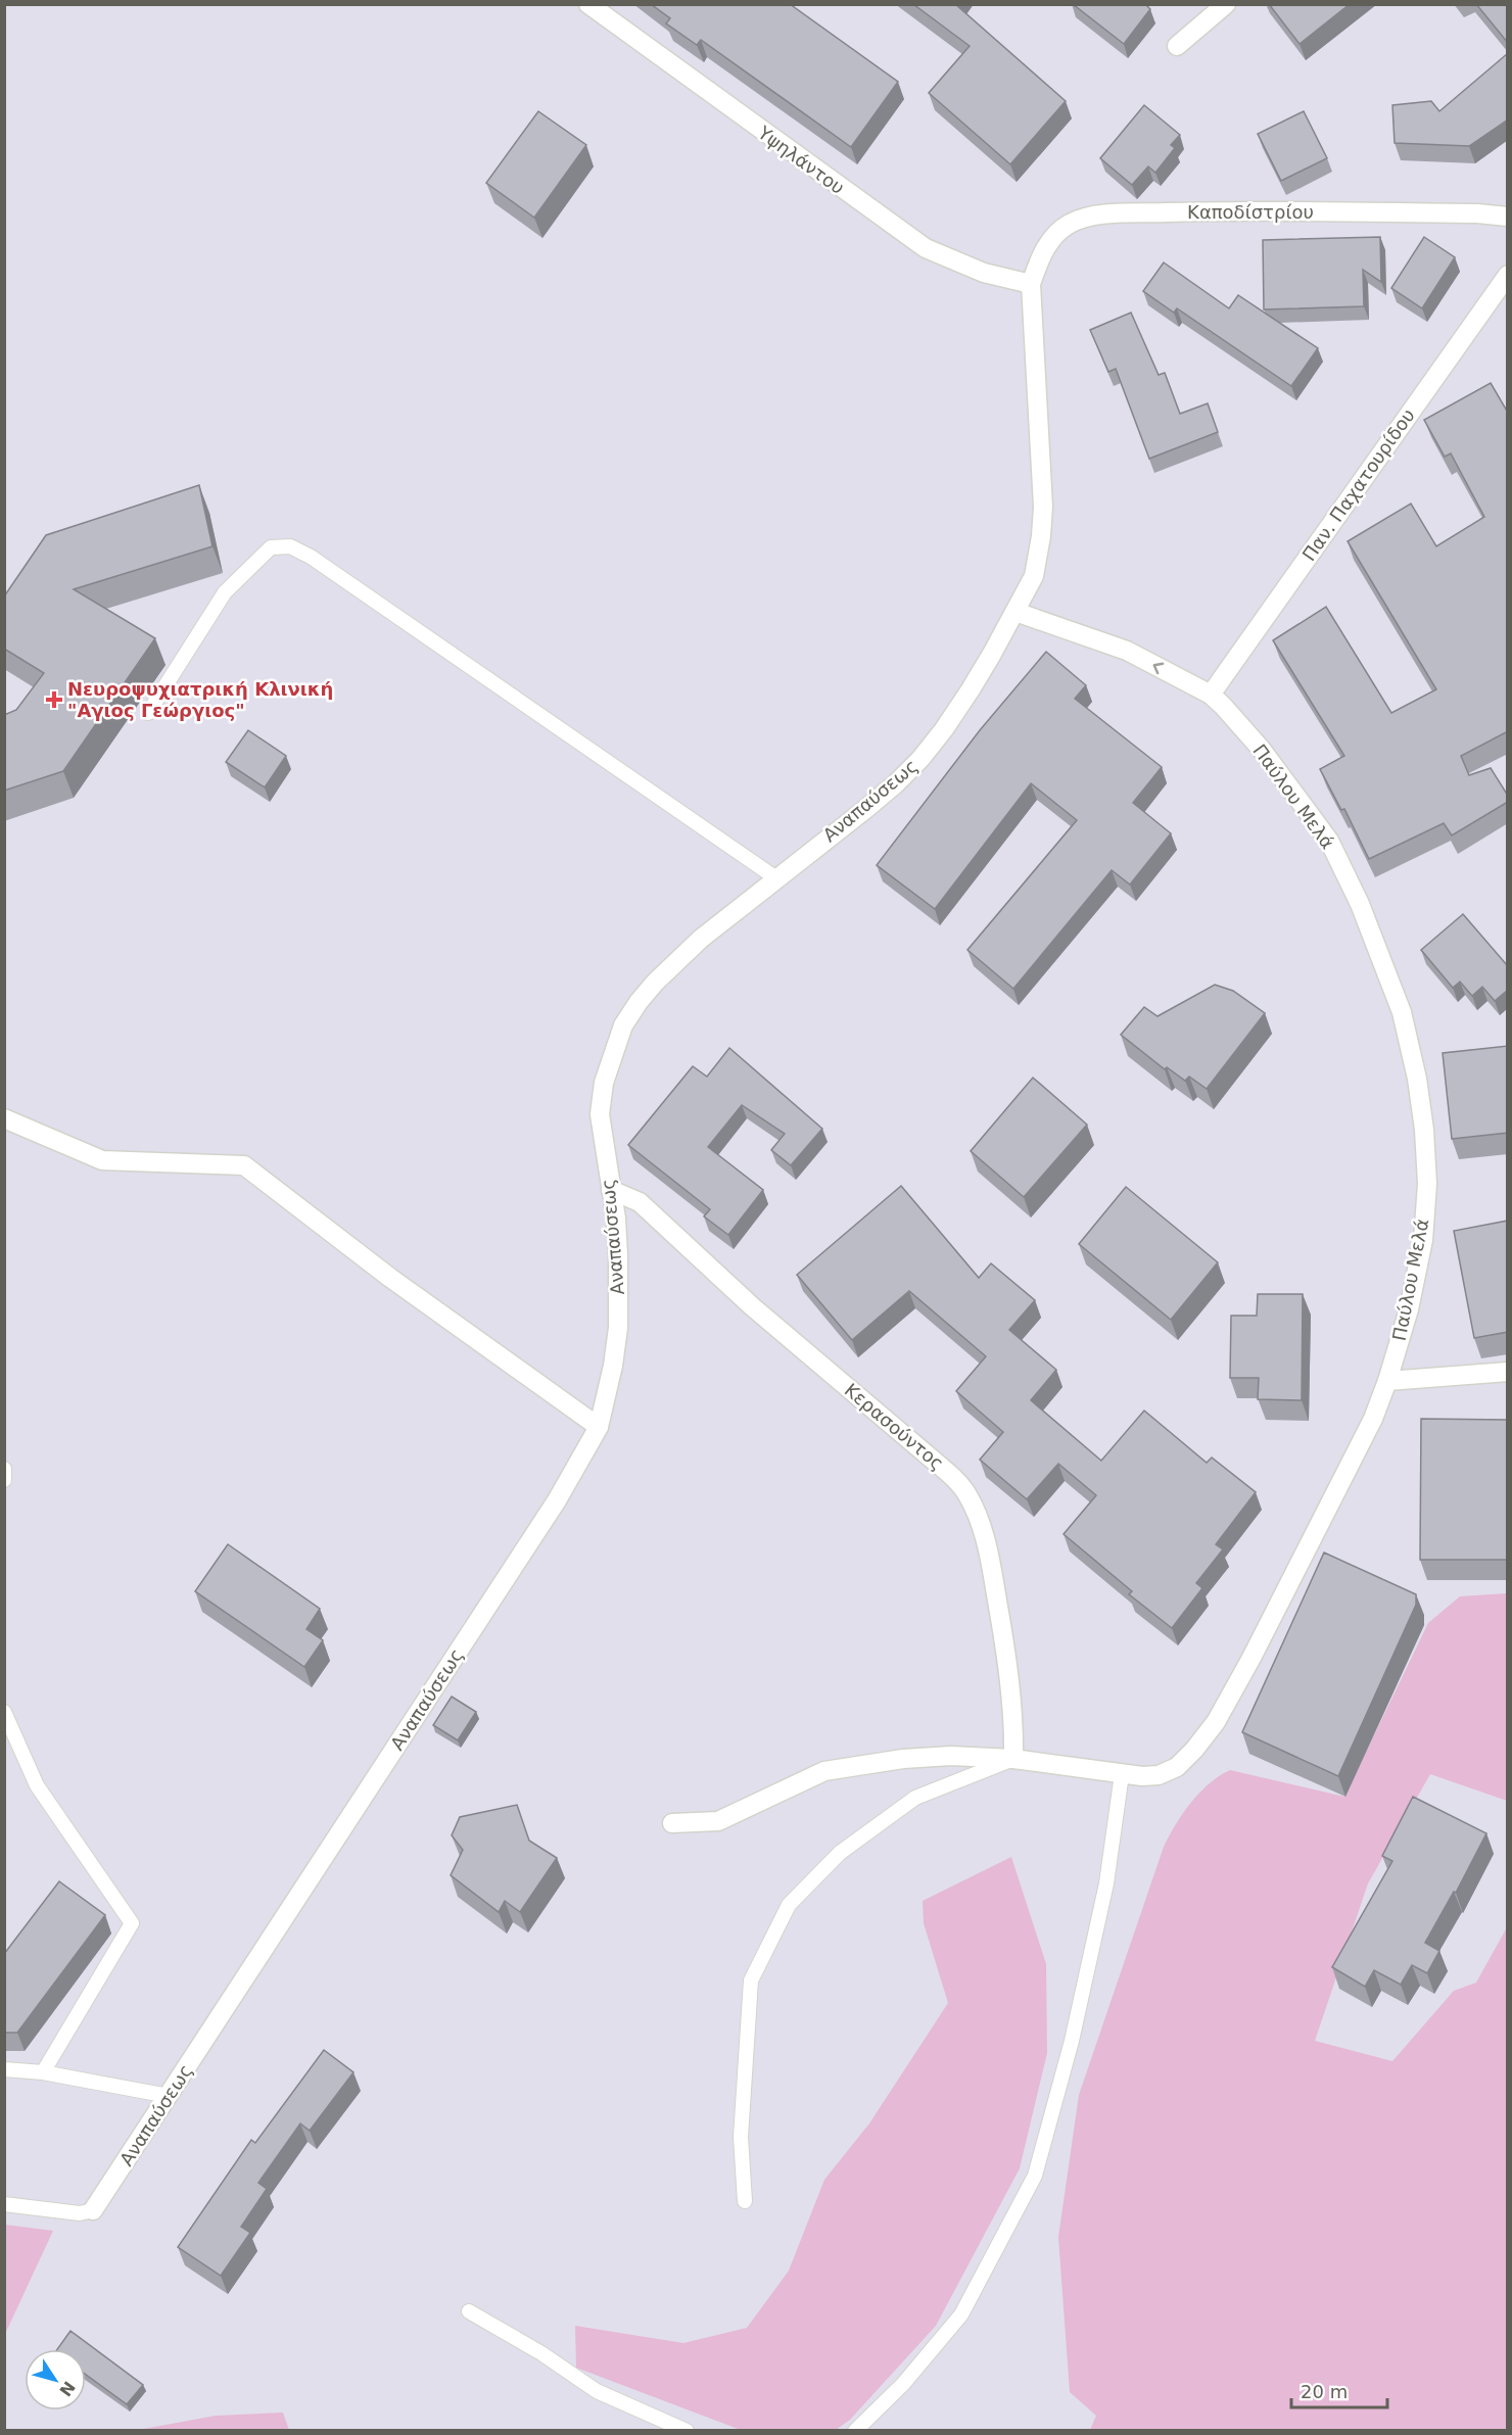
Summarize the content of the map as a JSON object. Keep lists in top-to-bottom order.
{
  "streets": {
    "street": [
      "Υψηλάντου",
      "Καποδίστρίου",
      "Παν. Παχατουρίδου",
      "Παύλου Μελά",
      "Αναπαύσεως",
      "Κερασούντος"
    ]
  },
  "crossings": [
    ["Υψηλάντου", "Καποδίστρίου"],
    ["Υψηλάντου", "Αναπαύσεως"],
    ["Καποδίστρίου", "Αναπαύσεως"],
    ["Παν. Παχατουρίδου", "Παύλου Μελά"],
    ["Παύλου Μελά", "Αναπαύσεως"],
    ["Παύλου Μελά", "Κερασούντος"],
    ["Αναπαύσεως", "Κερασούντος"]
  ],
  "places": {
    "health": ["Νευροψυχιατρική Κλινική \"Αγιος Γεώργιος\""]
  },
  "scale_bar": "20 m",
  "north": "bottom right"
}
